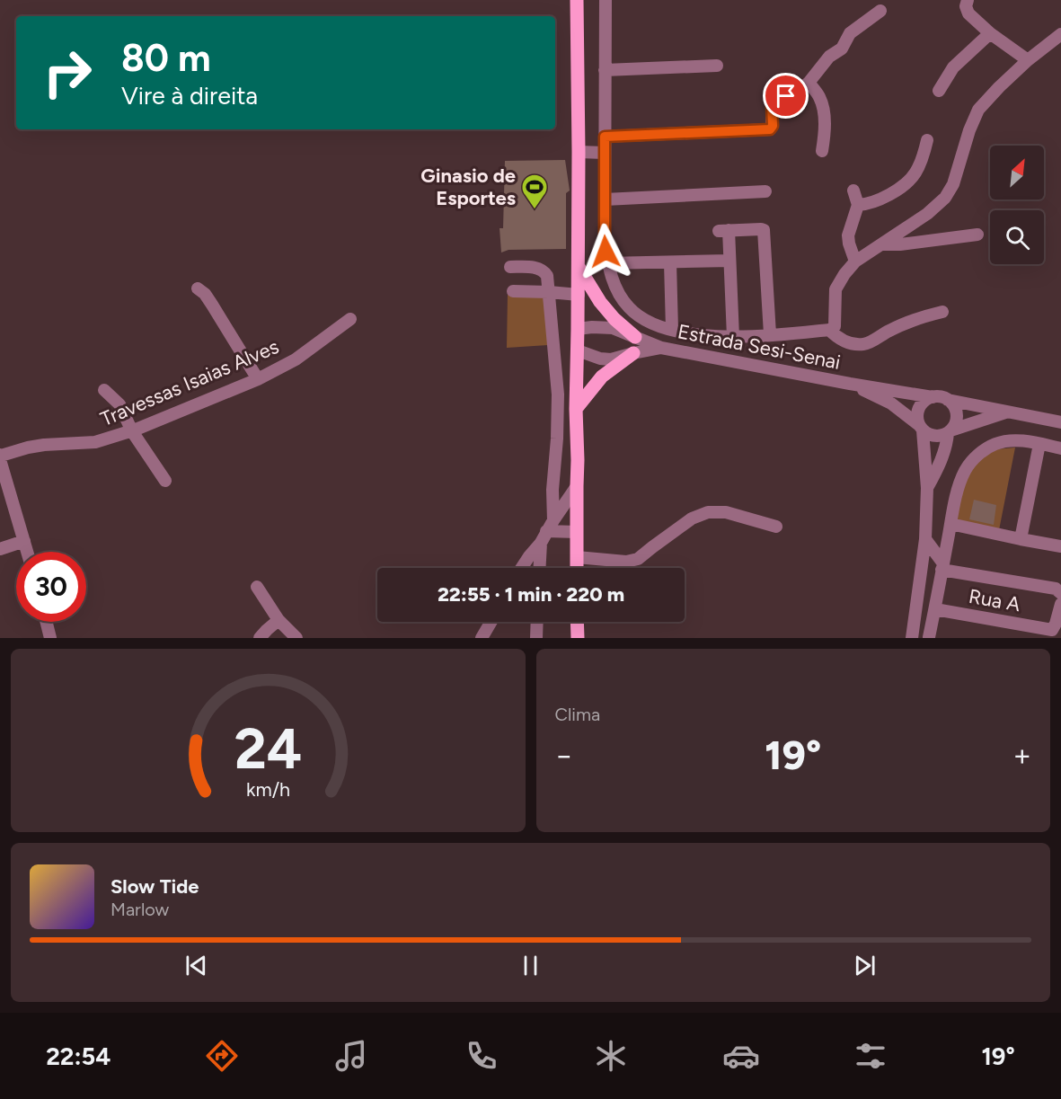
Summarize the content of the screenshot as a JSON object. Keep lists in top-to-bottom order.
{
  "streets": {
    "street": ["Estrada Sesi-Senai", "Travessas Isaias Alves", "Rua A"]
  },
  "places": {
    "sports": ["Ginasio de Esportes"]
  },
  "north": "top right",
  "page": {
    "turn": ["80 m", "Vire à direita"],
    "limit": "30",
    "trip": "22:55 · 1 min · 220 m",
    "tile": "Clima",
    "heat": ["−", "19°", "+"],
    "song": ["Slow Tide", "Marlow"],
    "tabs": ["22:54", "19°"],
    "gauge": ["24", "km/h"]
  }
}
